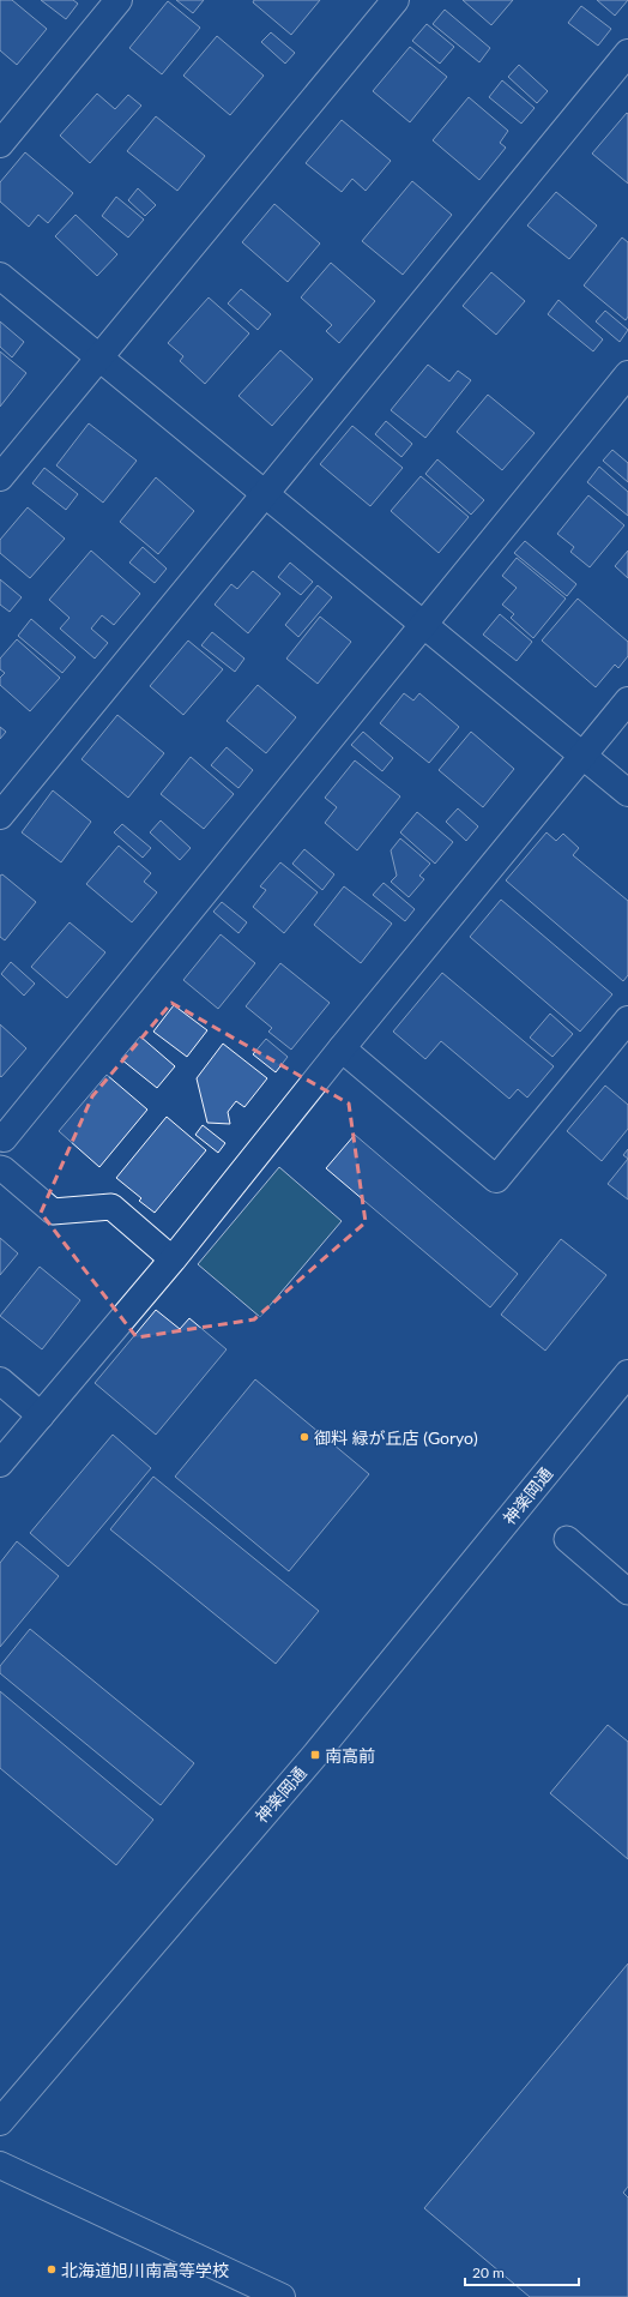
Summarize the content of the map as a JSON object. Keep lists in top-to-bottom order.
{
  "streets": {
    "street": ["神楽岡通"]
  },
  "places": {
    "other": ["御料 緑が丘店 (Goryo)", "北海道旭川南高等学校"],
    "transit": ["南高前"]
  },
  "scale_bar": "20 m"
}
